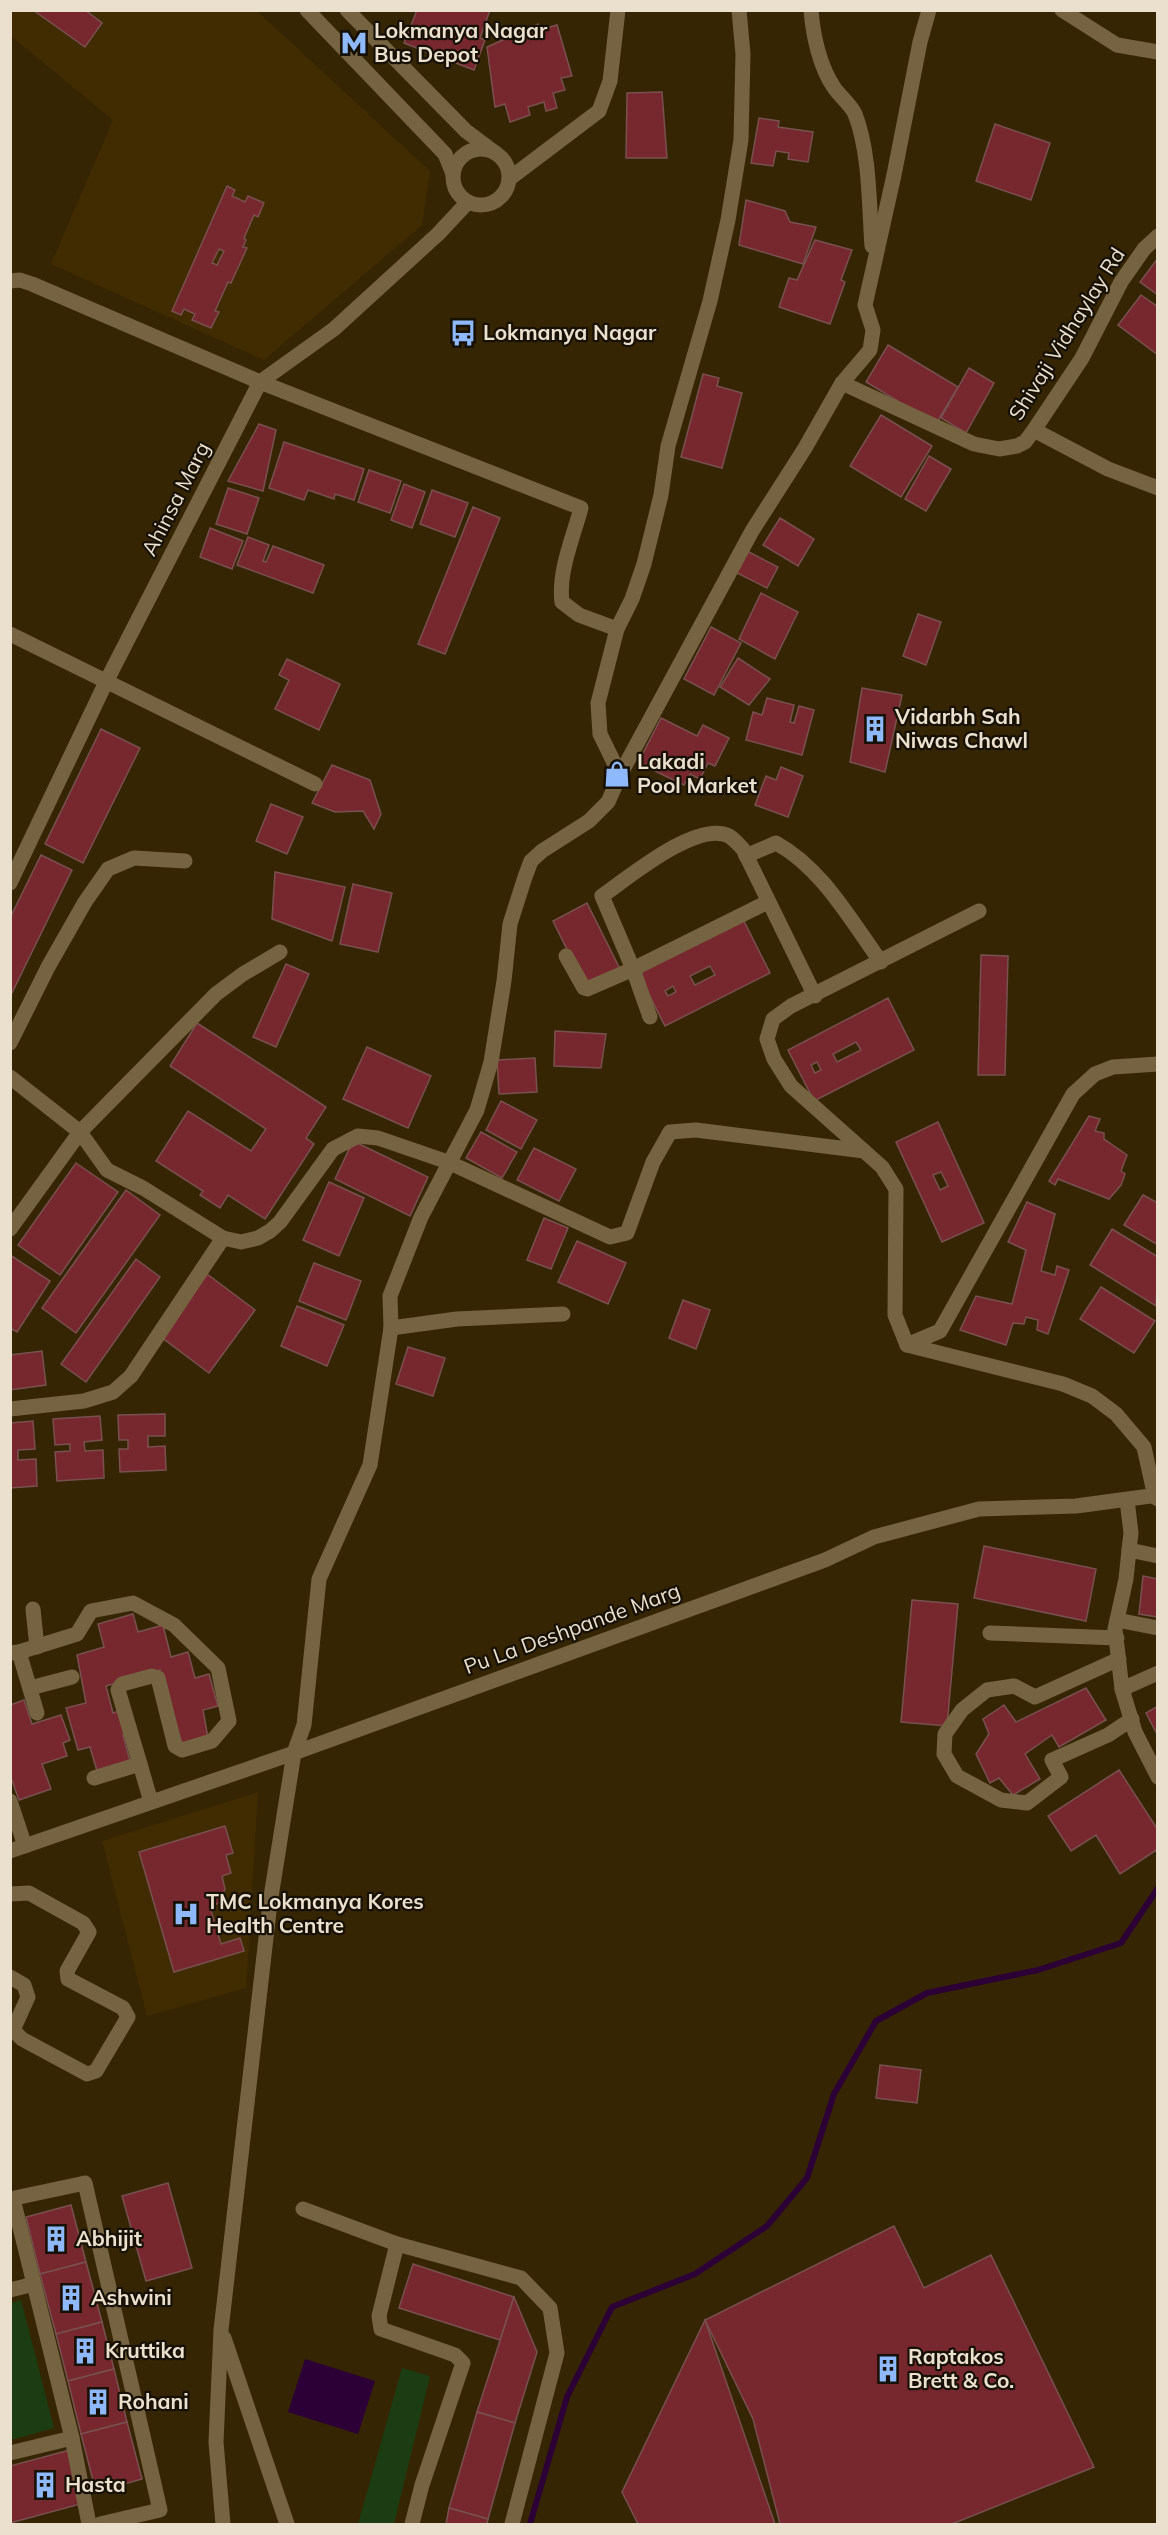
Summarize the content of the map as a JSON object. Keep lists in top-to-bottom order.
{
  "streets": {
    "street": ["Shivaji Vidhaylay Rd", "Ahinsa Marg", "Pu La Deshpande Marg"]
  },
  "places": {
    "metro station": ["Lokmanya Nagar Bus Depot"],
    "bus stop": ["Lokmanya Nagar"],
    "building": [
      "Vidarbh Sah Niwas Chawl",
      "Abhijit",
      "Ashwini",
      "Kruttika",
      "Raptakos Brett & Co.",
      "Rohani",
      "Hasta"
    ],
    "shop": ["Lakadi Pool Market"],
    "hospital": ["TMC Lokmanya Kores Health Centre"]
  }
}
